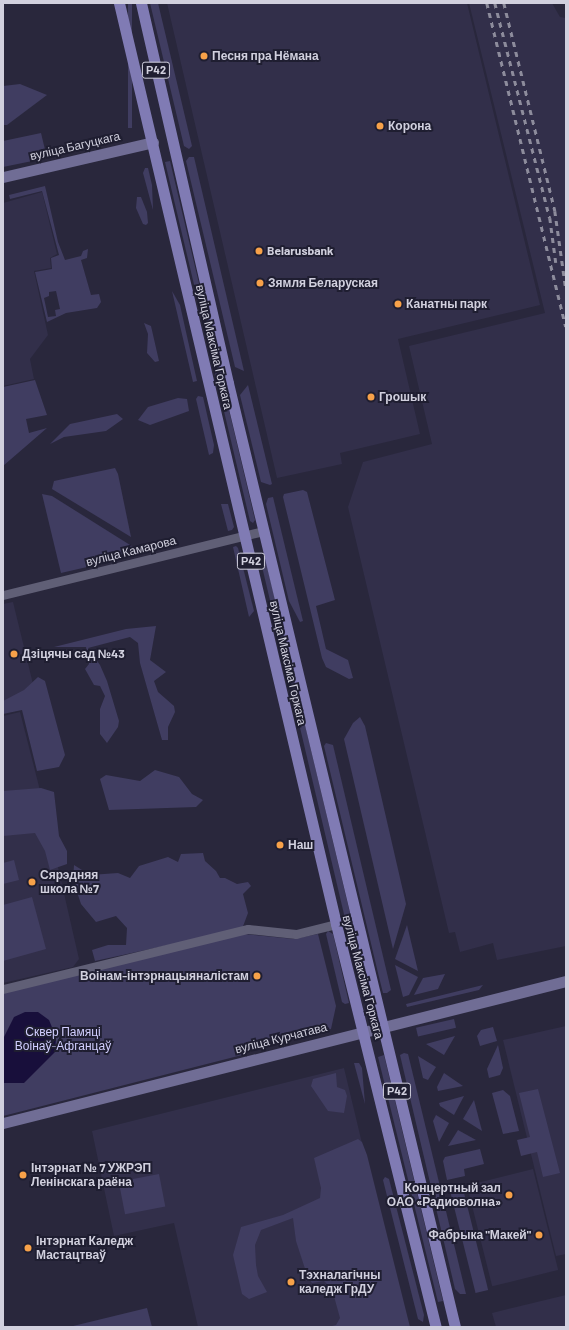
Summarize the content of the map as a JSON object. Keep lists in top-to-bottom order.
{
  "streets": {
    "main road": [
      "Р42",
      "вуліца Багуцкага",
      "вуліца Максіма Горкага",
      "вуліца Курчатава"
    ],
    "street": ["вуліца Камарова"]
  },
  "crossings": [
    ["вуліца Багуцкага", "вуліца Максіма Горкага"],
    ["вуліца Максіма Горкага", "вуліца Камарова"],
    ["вуліца Максіма Горкага", "вуліца Курчатава"]
  ],
  "parks": ["Сквер Памяці Воінаў-Афганцаў"],
  "places": [
    "Песня пра Нёмана",
    "Корона",
    "Belarusbank",
    "Зямля Беларуская",
    "Канатны парк",
    "Грошык",
    "Дзіцячы сад №43",
    "Наш",
    "Сярэдняя школа №7",
    "Воінам-інтэрнацыяналістам",
    "Інтэрнат № 7 УЖРЭП Ленінскага раёна",
    "Концертный зал ОАО «Радиоволна»",
    "Фабрыка \"Макей\"",
    "Інтэрнат Каледж Мастацтваў",
    "Тэхналагічны каледж ГрДУ"
  ]
}
